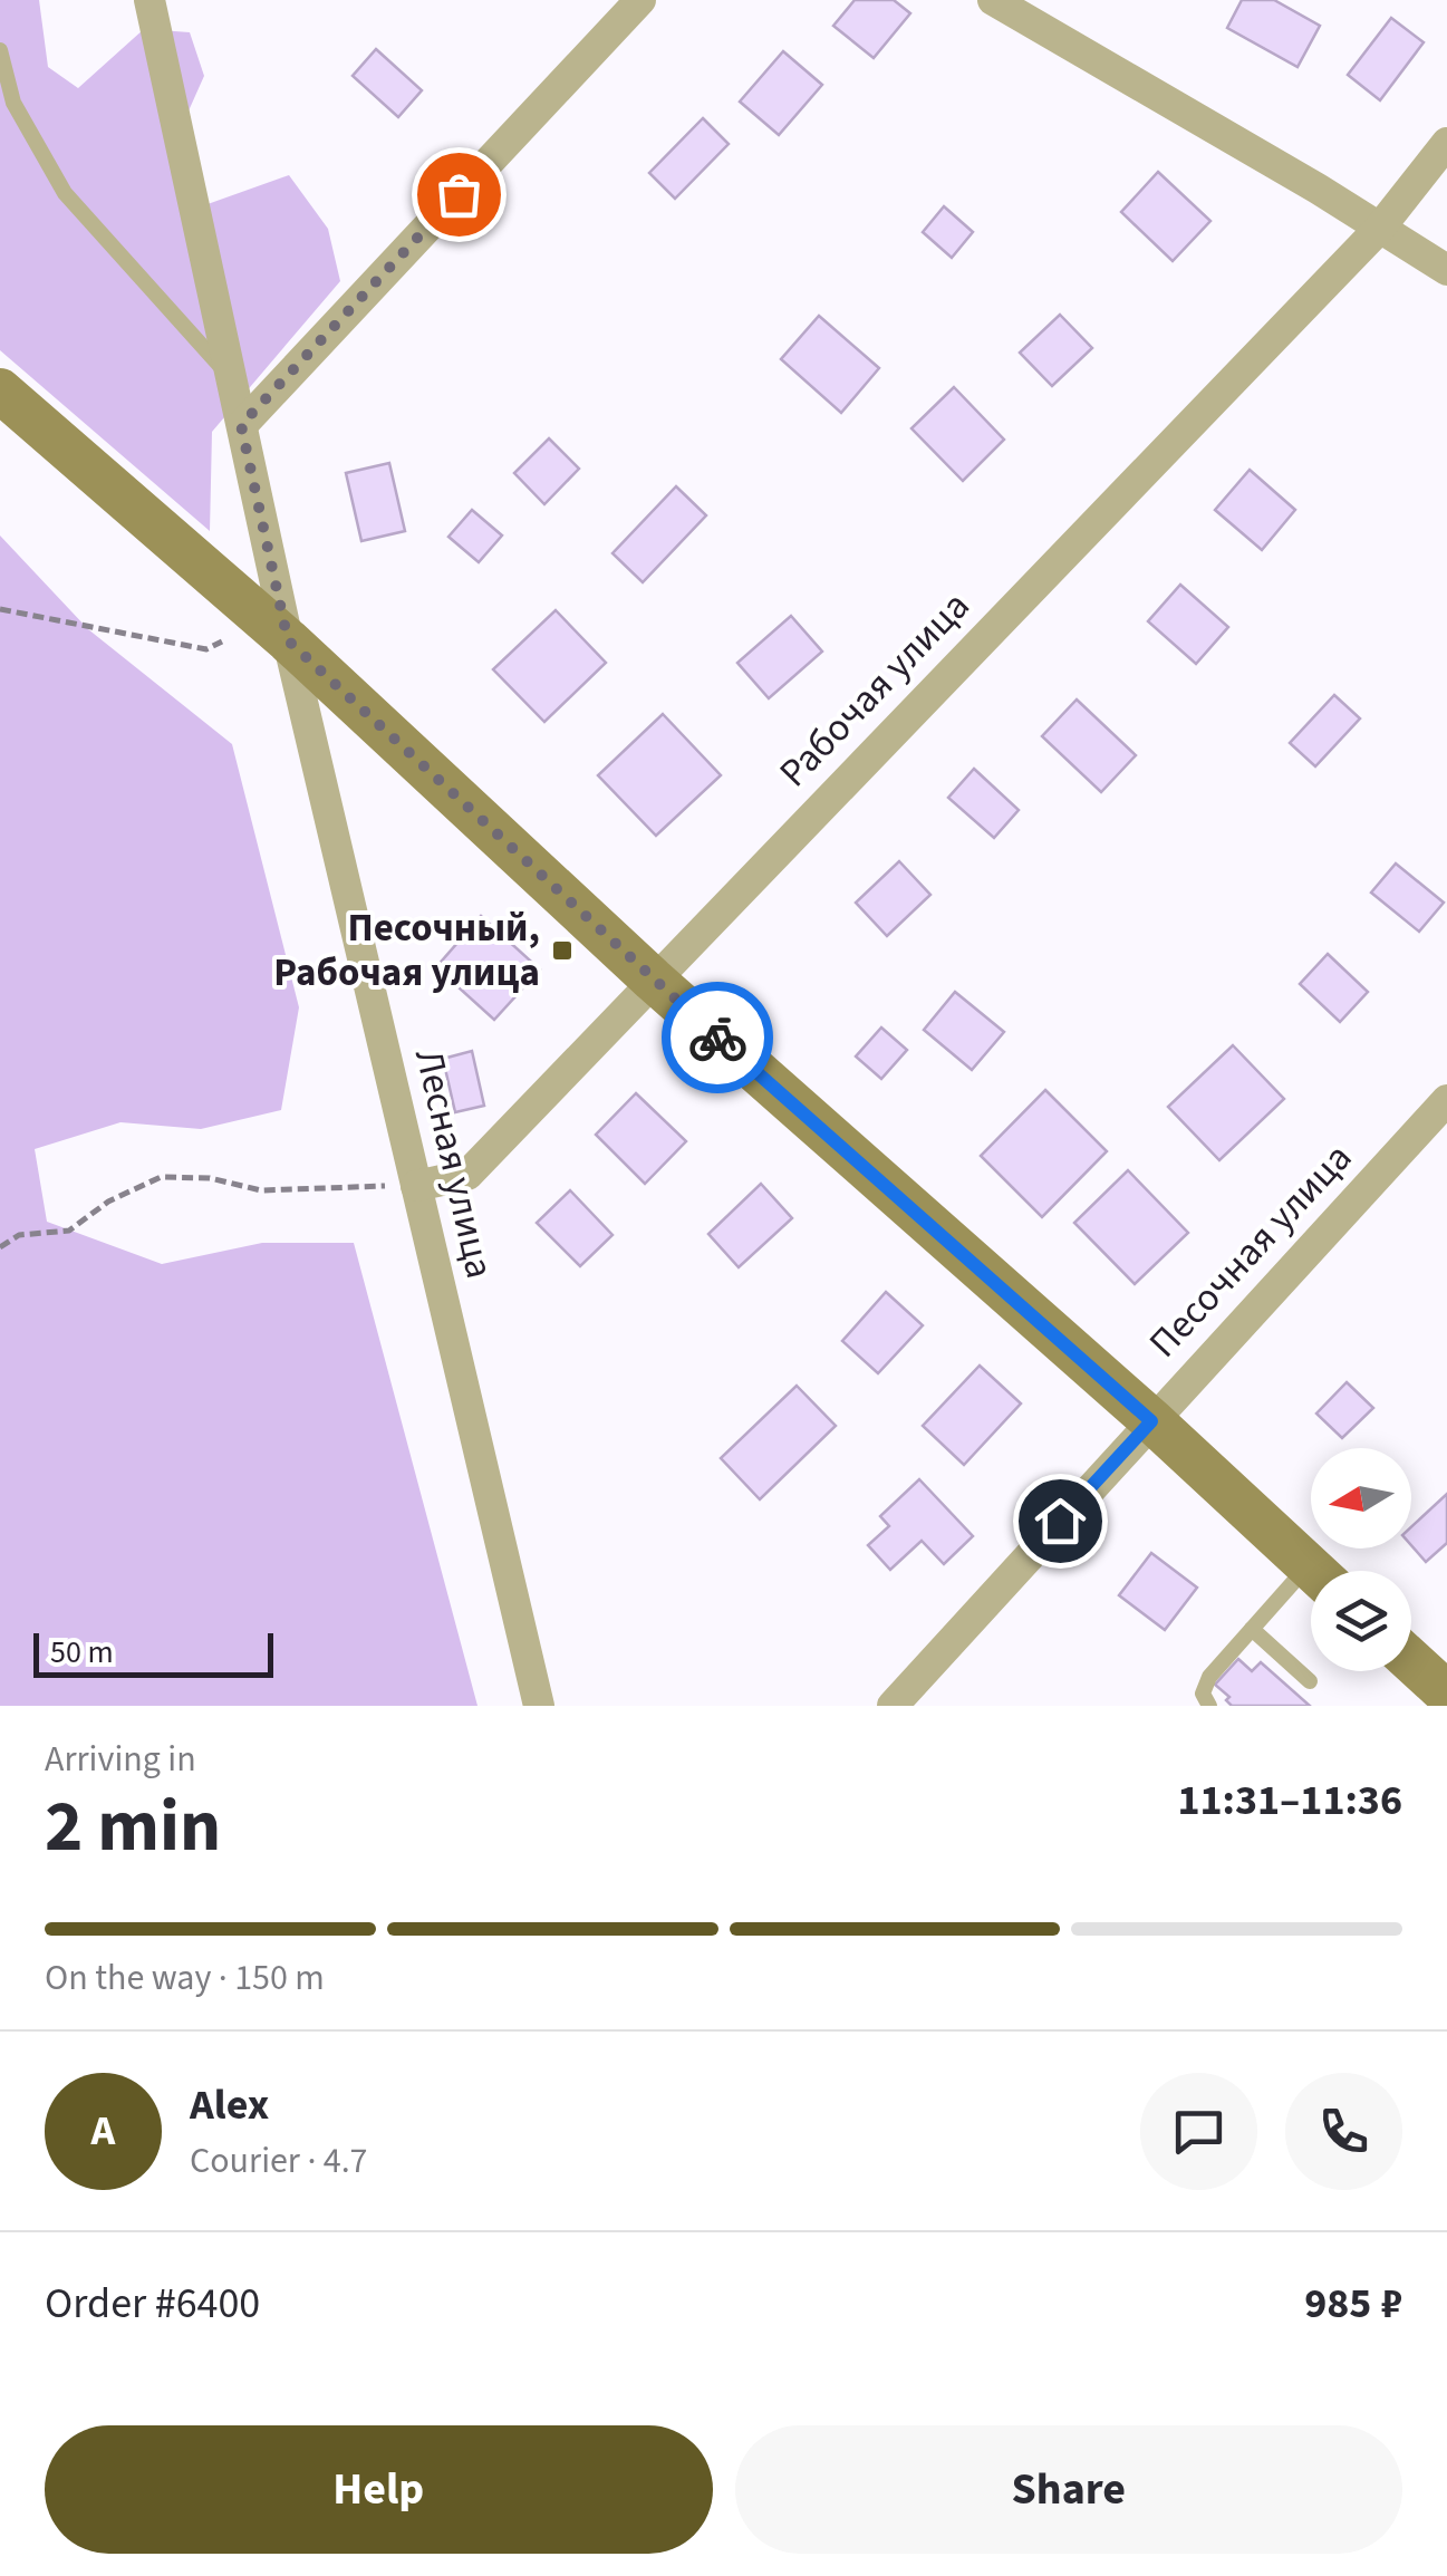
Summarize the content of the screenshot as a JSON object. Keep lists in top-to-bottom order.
{
  "streets": {
    "street": ["Рабочая улица", "Лесная улица", "Песочная улица"]
  },
  "crossings": [
    ["Рабочая улица", "Лесная улица"]
  ],
  "places": {
    "transit": ["Песочный, Рабочая улица"]
  },
  "scale_bar": "50 m",
  "north": "left",
  "page": {
    "scale": "50 m",
    "heading": ["2 min", "Arriving in", "11:31–11:36"],
    "panel": [
      "Alex",
      "Courier · 4.7",
      "Order #6400",
      "985 ₽"
    ],
    "bar": "On the way · 150 m",
    "round": "A",
    "buttons": ["Help", "Share"]
  }
}
